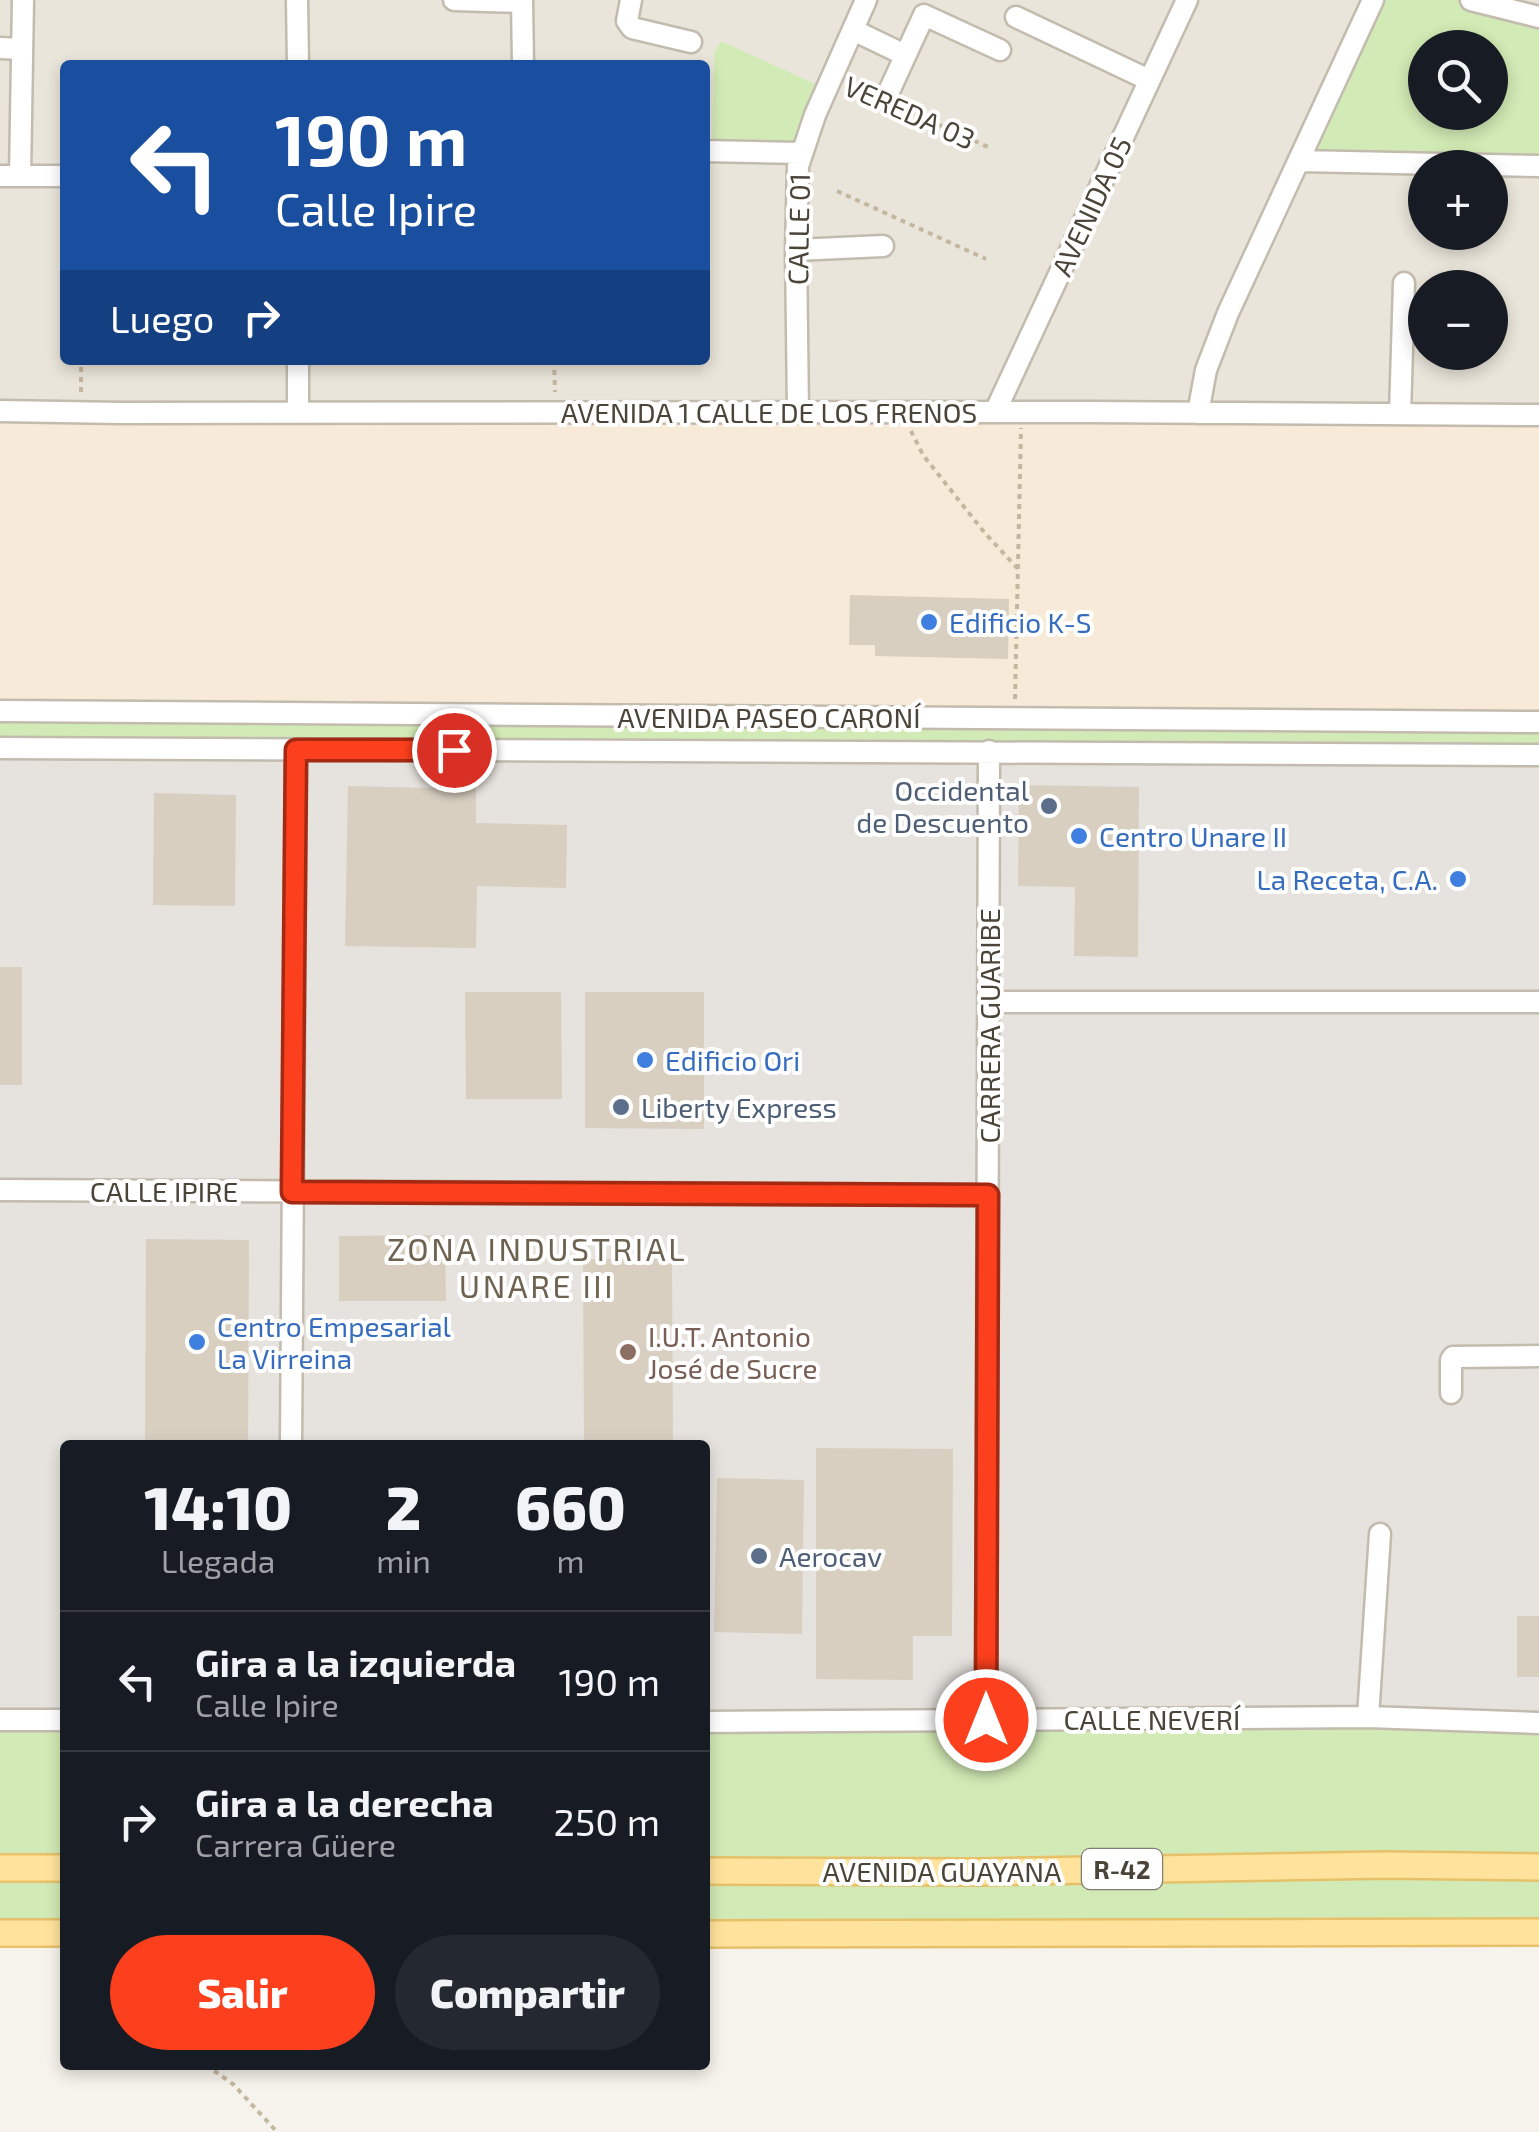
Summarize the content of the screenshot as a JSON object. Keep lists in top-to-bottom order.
{
  "streets": {
    "main road": ["R-42", "AVENIDA GUAYANA"],
    "street": [
      "AVENIDA 05",
      "CALLE 01",
      "AVENIDA 1 CALLE DE LOS FRENOS",
      "AVENIDA PASEO CARONÍ",
      "CARRERA GUARIBE",
      "CALLE IPIRE",
      "CALLE NEVERÍ"
    ],
    "path": ["VEREDA 03"]
  },
  "crossings": [
    ["VEREDA 03", "CALLE 01"],
    ["AVENIDA 05", "AVENIDA 1 CALLE DE LOS FRENOS"],
    ["CALLE 01", "AVENIDA 1 CALLE DE LOS FRENOS"],
    ["AVENIDA PASEO CARONÍ", "CARRERA GUARIBE"],
    ["CARRERA GUARIBE", "CALLE IPIRE"],
    ["CARRERA GUARIBE", "CALLE NEVERÍ"]
  ],
  "districts": ["ZONA INDUSTRIAL UNARE III"],
  "places": [
    "Edificio K-S",
    "Occidental de Descuento",
    "Centro Unare II",
    "La Receta, C.A.",
    "Edificio Ori",
    "Liberty Express",
    "Centro Empesarial La Virreina",
    "I.U.T. Antonio José de Sucre",
    "Aerocav"
  ],
  "page": {
    "map_buttons": ["+", "−"],
    "turn": ["190 m", "Calle Ipire"],
    "then": "Luego",
    "eta": [
      "14:10",
      "Llegada",
      "2",
      "min",
      "660",
      "m"
    ],
    "list": [
      {
        "name": "Gira a la izquierda",
        "note": "Calle Ipire",
        "value": "190 m"
      },
      {
        "name": "Gira a la derecha",
        "note": "Carrera Güere",
        "value": "250 m"
      }
    ],
    "buttons": ["Salir", "Compartir"]
  }
}
